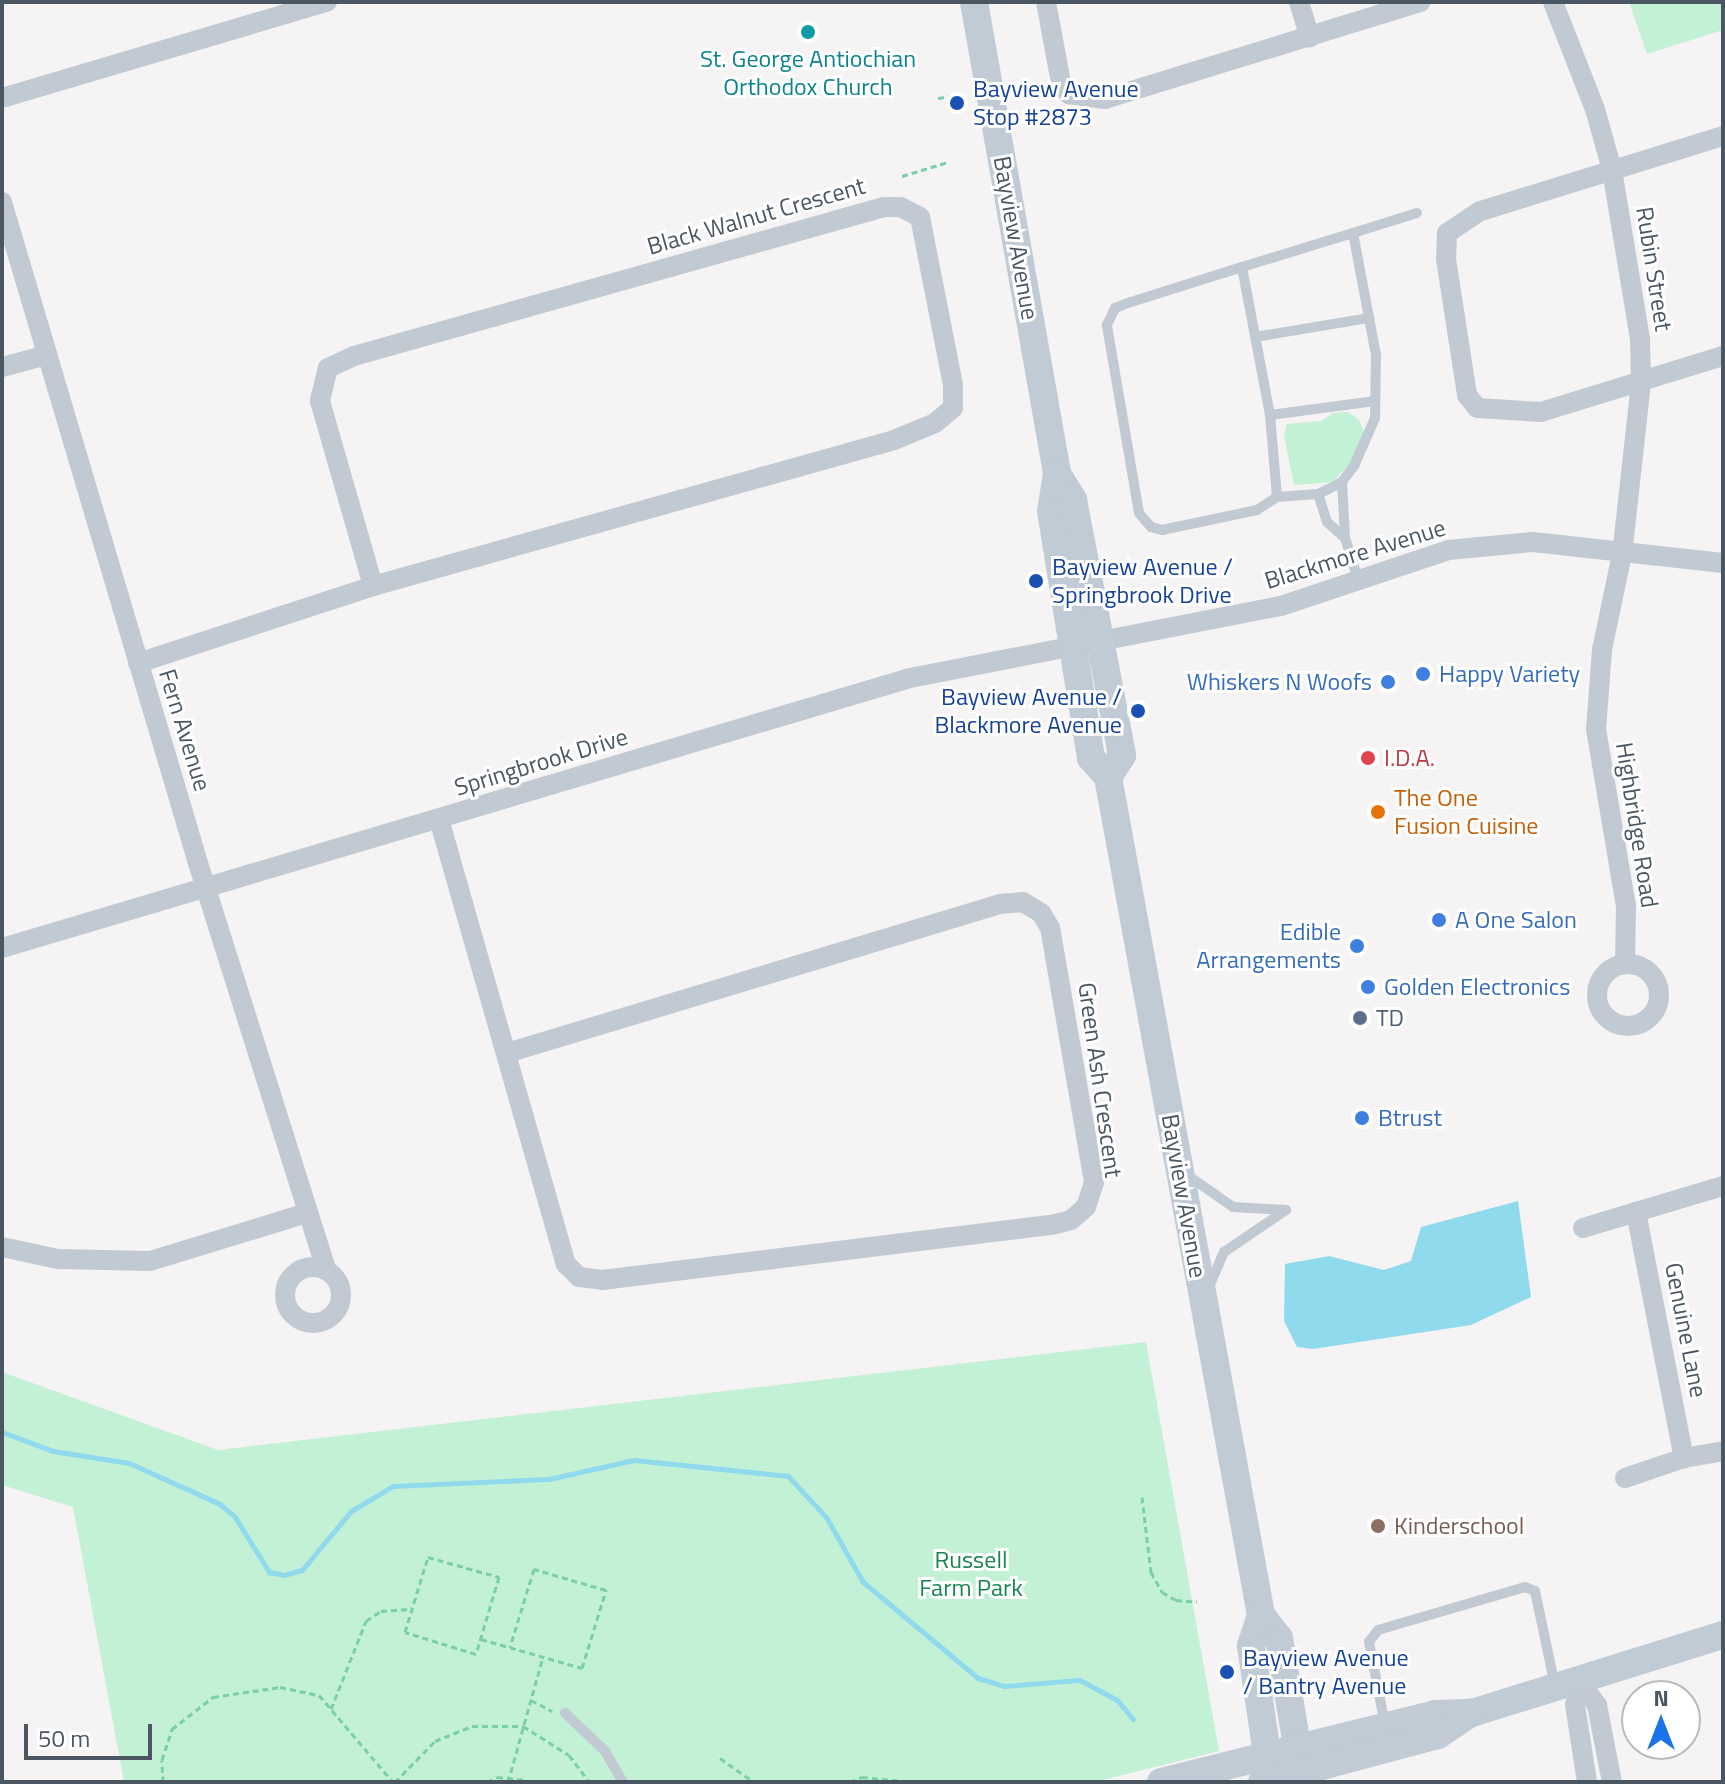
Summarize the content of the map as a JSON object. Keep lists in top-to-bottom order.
{
  "streets": {
    "main road": ["Bayview Avenue"],
    "street": [
      "Black Walnut Crescent",
      "Rubin Street",
      "Blackmore Avenue",
      "Fern Avenue",
      "Springbrook Drive",
      "Highbridge Road",
      "Green Ash Crescent",
      "Genuine Lane"
    ]
  },
  "crossings": [
    ["Black Walnut Crescent", "Fern Avenue"],
    ["Bayview Avenue", "Blackmore Avenue"],
    ["Bayview Avenue", "Springbrook Drive"],
    ["Rubin Street", "Blackmore Avenue"],
    ["Rubin Street", "Highbridge Road"],
    ["Blackmore Avenue", "Springbrook Drive"],
    ["Blackmore Avenue", "Highbridge Road"],
    ["Fern Avenue", "Springbrook Drive"],
    ["Springbrook Drive", "Green Ash Crescent"]
  ],
  "parks": ["Russell Farm Park"],
  "places": [
    "St. George Antiochian Orthodox Church",
    "Bayview Avenue Stop #2873",
    "Bayview Avenue / Springbrook Drive",
    "Happy Variety",
    "Whiskers N Woofs",
    "Bayview Avenue / Blackmore Avenue",
    "I.D.A.",
    "The One Fusion Cuisine",
    "A One Salon",
    "Edible Arrangements",
    "Golden Electronics",
    "TD",
    "Btrust",
    "Kinderschool",
    "Bayview Avenue / Bantry Avenue"
  ],
  "scale_bar": "50 m",
  "north": "top"
}
